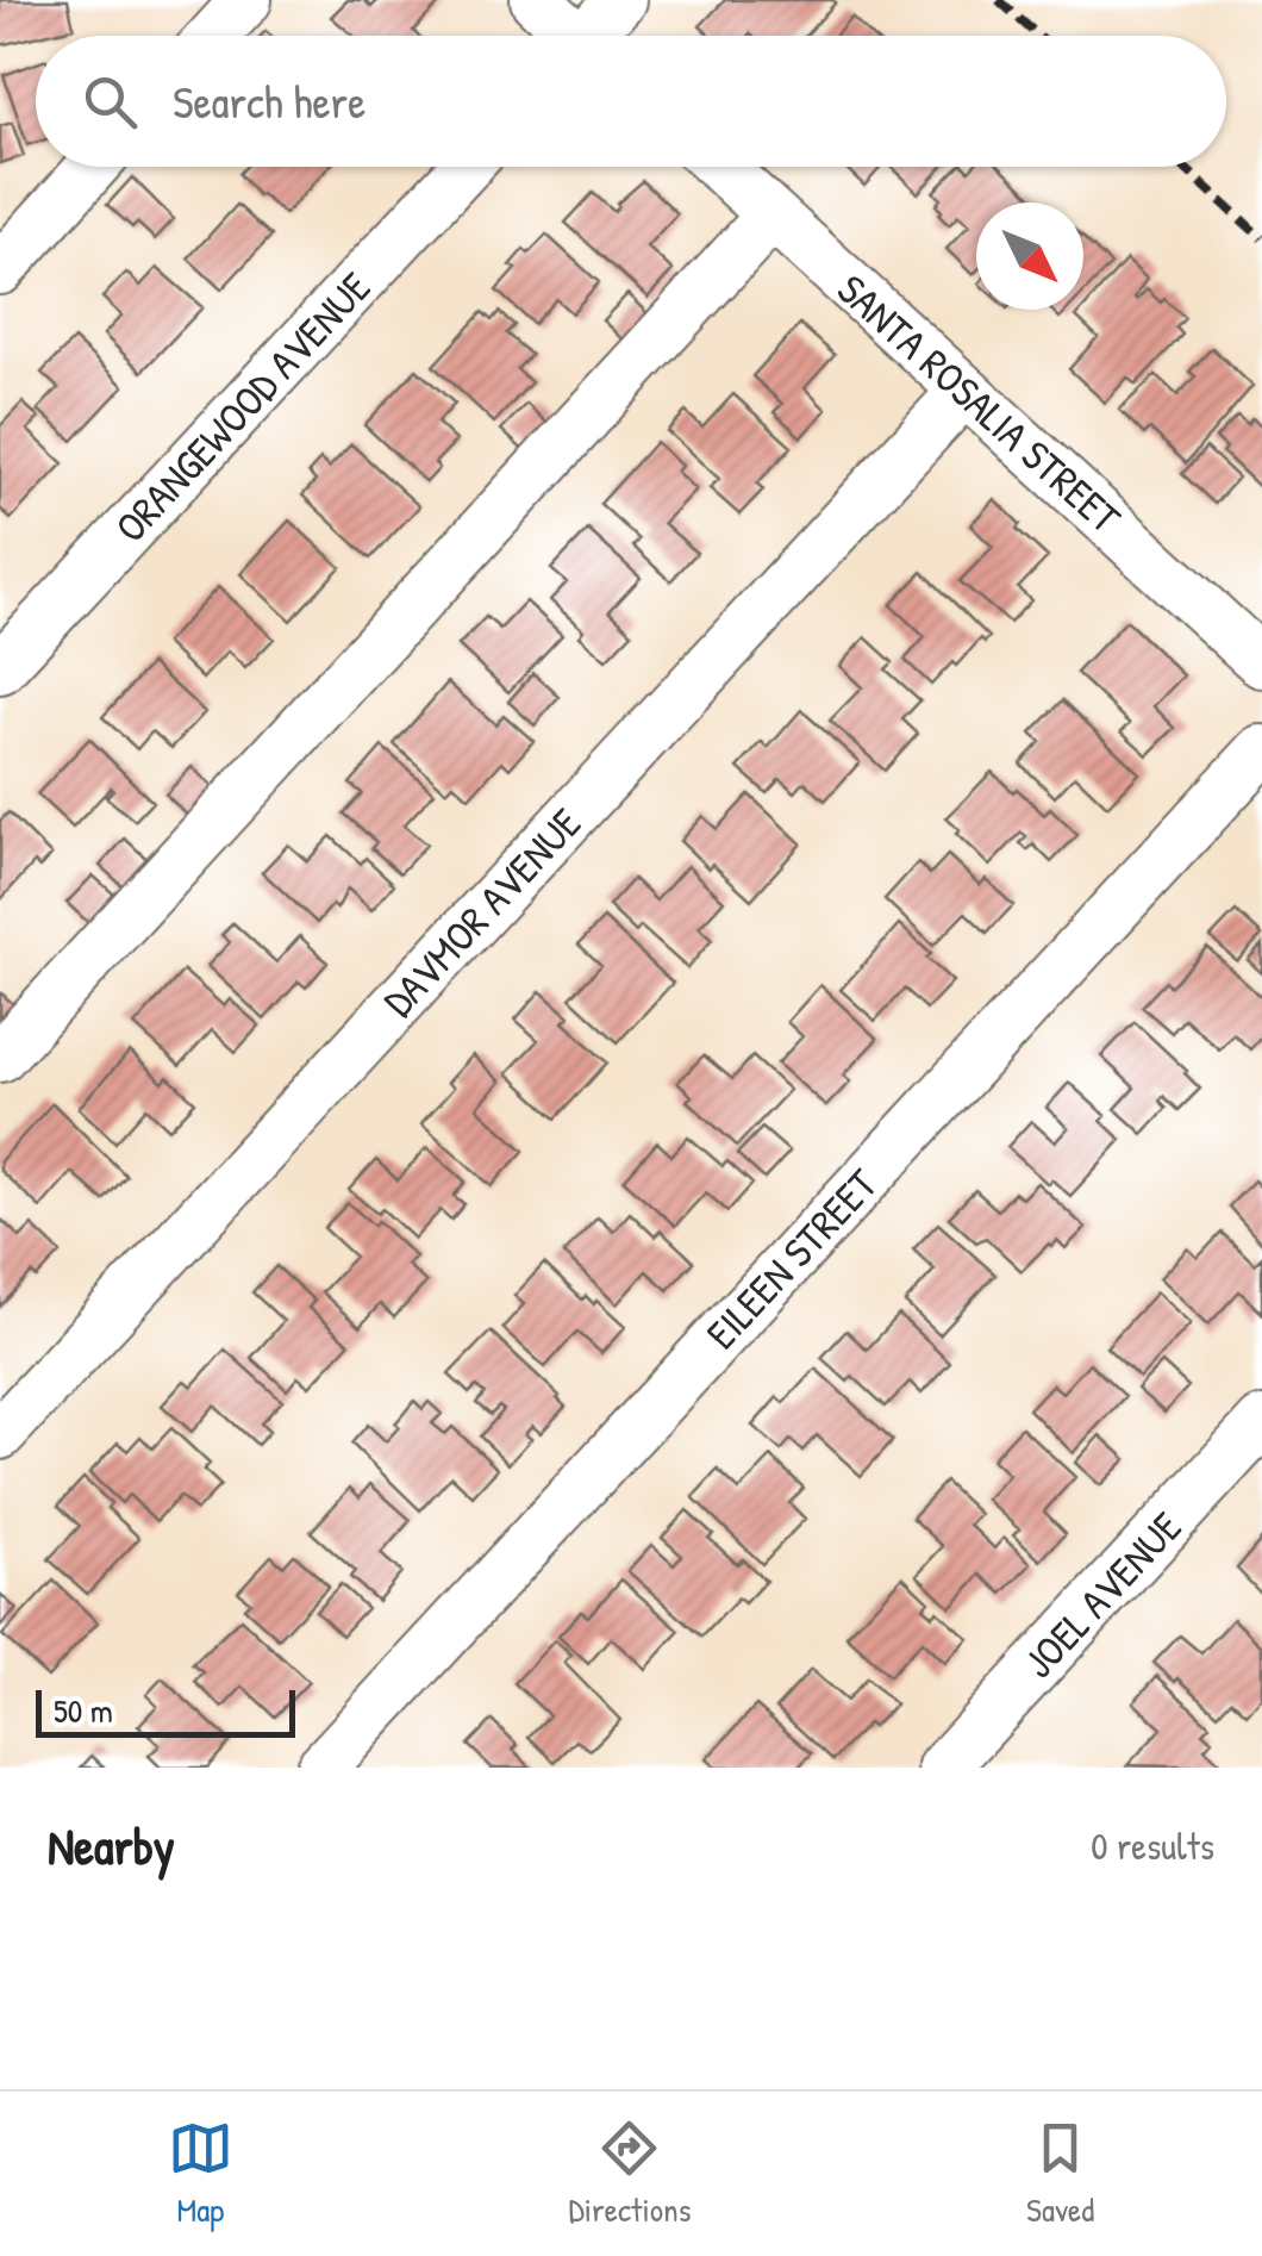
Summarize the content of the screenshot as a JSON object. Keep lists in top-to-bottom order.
{
  "streets": {
    "street": [
      "SANTA ROSALIA STREET",
      "ORANGEWOOD AVENUE",
      "DAVMOR AVENUE",
      "EILEEN STREET",
      "JOEL AVENUE"
    ]
  },
  "crossings": [
    ["SANTA ROSALIA STREET", "DAVMOR AVENUE"]
  ],
  "scale_bar": "50 m",
  "north": "bottom right",
  "page": {
    "search": "Search here",
    "scale": "50 m",
    "heading": ["Nearby", "0 results"],
    "nav": ["Map", "Directions", "Saved"]
  }
}
